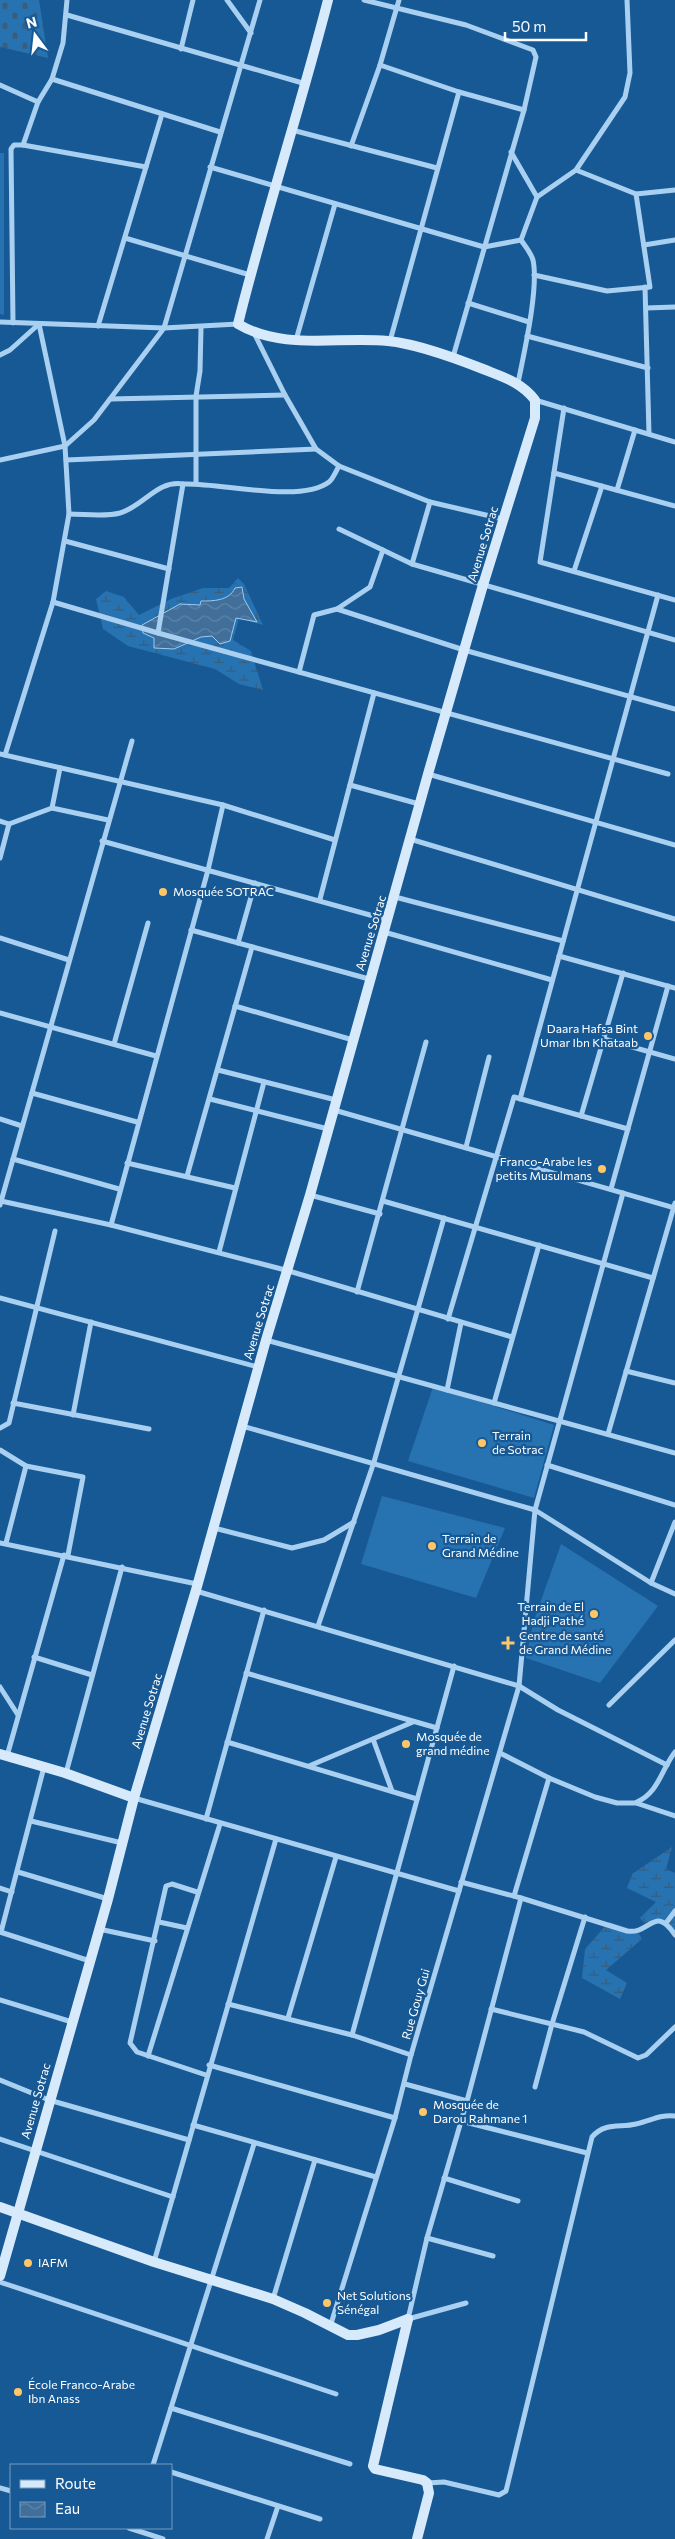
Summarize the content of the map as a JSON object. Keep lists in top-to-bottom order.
{
  "streets": {
    "street": ["Avenue Sotrac", "Rue Gouy Gui"]
  },
  "places": {
    "other": [
      "Mosquée SOTRAC",
      "Daara Hafsa Bint Umar Ibn Khataab",
      "Franco-Arabe les petits Musulmans",
      "Terrain de Sotrac",
      "Terrain de Grand Médine",
      "Terrain de El Hadji Pathé",
      "Mosquée de grand médine",
      "Mosquée de Darou Rahmane 1",
      "IAFM",
      "Net Solutions Sénégal",
      "École Franco-Arabe Ibn Anass"
    ],
    "health": ["Centre de santé de Grand Médine"]
  },
  "legend": ["Route", "Eau"],
  "scale_bar": "50 m",
  "north": "top"
}
